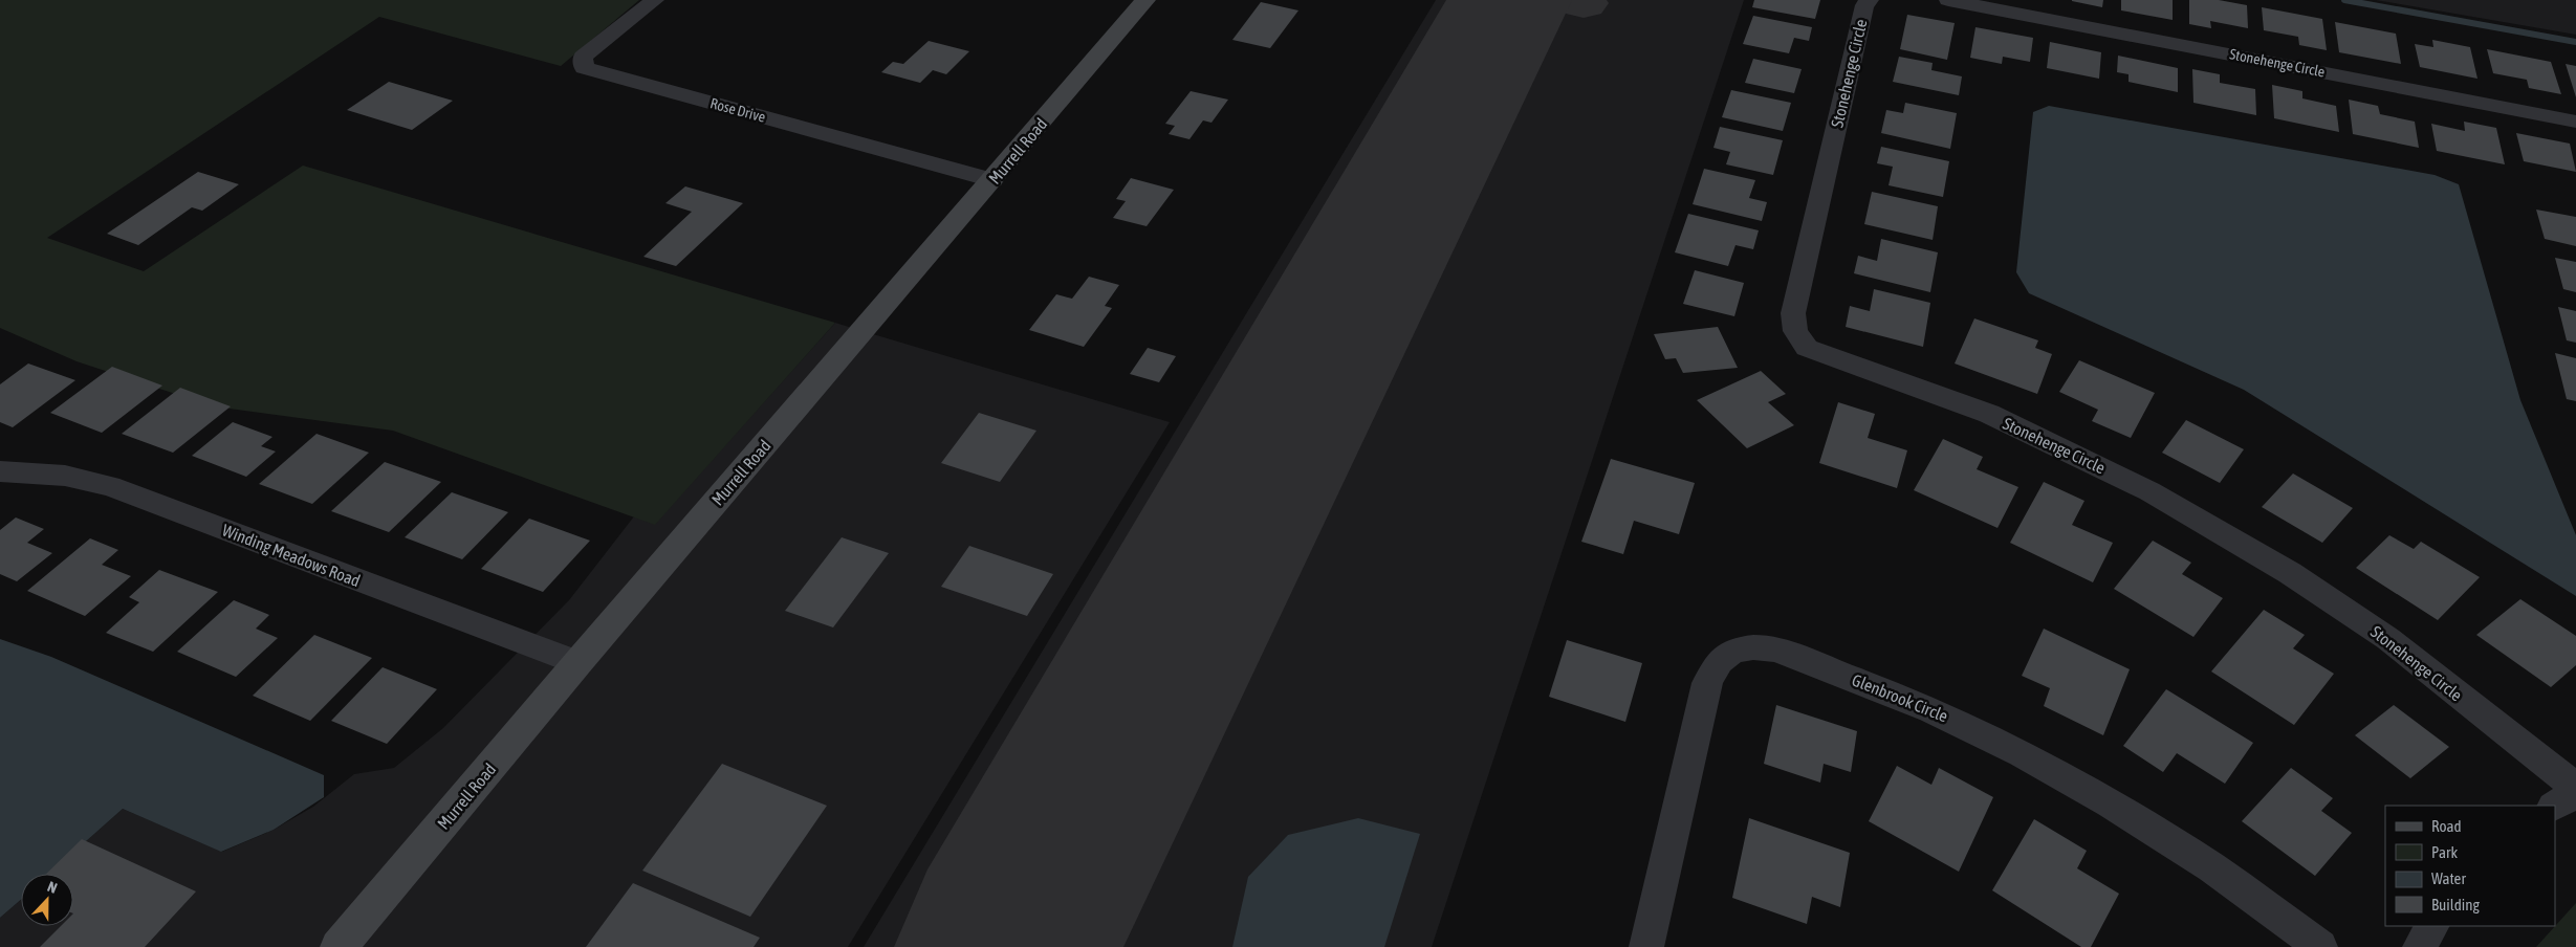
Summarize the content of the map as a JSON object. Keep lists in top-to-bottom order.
{
  "streets": {
    "street": [
      "Stonehenge Circle",
      "Rose Drive",
      "Murrell Road",
      "Winding Meadows Road",
      "Glenbrook Circle"
    ]
  },
  "crossings": [
    ["Rose Drive", "Murrell Road"],
    ["Murrell Road", "Winding Meadows Road"]
  ],
  "legend": [
    "Road",
    "Park",
    "Water",
    "Building"
  ],
  "north": "top"
}
